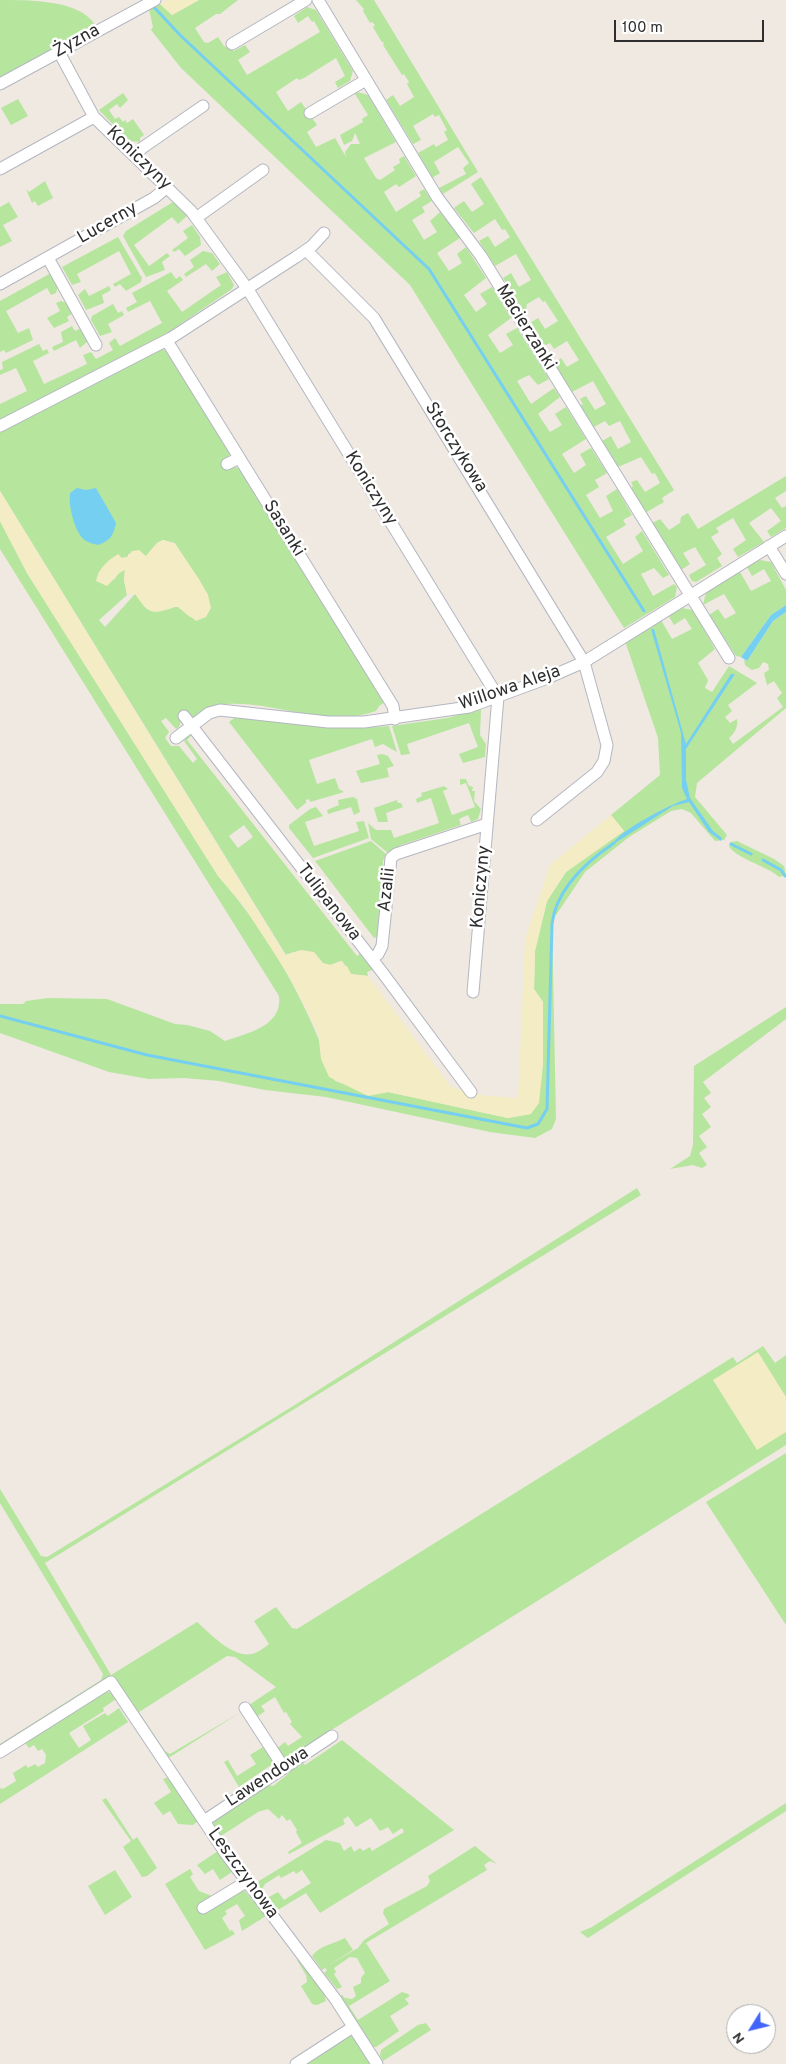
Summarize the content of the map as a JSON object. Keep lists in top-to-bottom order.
{
  "streets": {
    "street": [
      "Żyzna",
      "Koniczyny",
      "Lucerny",
      "Macierzanki",
      "Storczykowa",
      "Sasanki",
      "Willowa Aleja",
      "Azalii",
      "Tulipanowa",
      "Lawendowa",
      "Leszczynowa"
    ]
  },
  "crossings": [
    ["Żyzna", "Koniczyny"],
    ["Koniczyny", "Lucerny"],
    ["Koniczyny", "Willowa Aleja"],
    ["Koniczyny", "Azalii"],
    ["Macierzanki", "Willowa Aleja"],
    ["Storczykowa", "Willowa Aleja"],
    ["Sasanki", "Willowa Aleja"],
    ["Willowa Aleja", "Tulipanowa"],
    ["Azalii", "Tulipanowa"],
    ["Lawendowa", "Leszczynowa"]
  ],
  "scale_bar": "100 m",
  "north": "bottom left"
}
